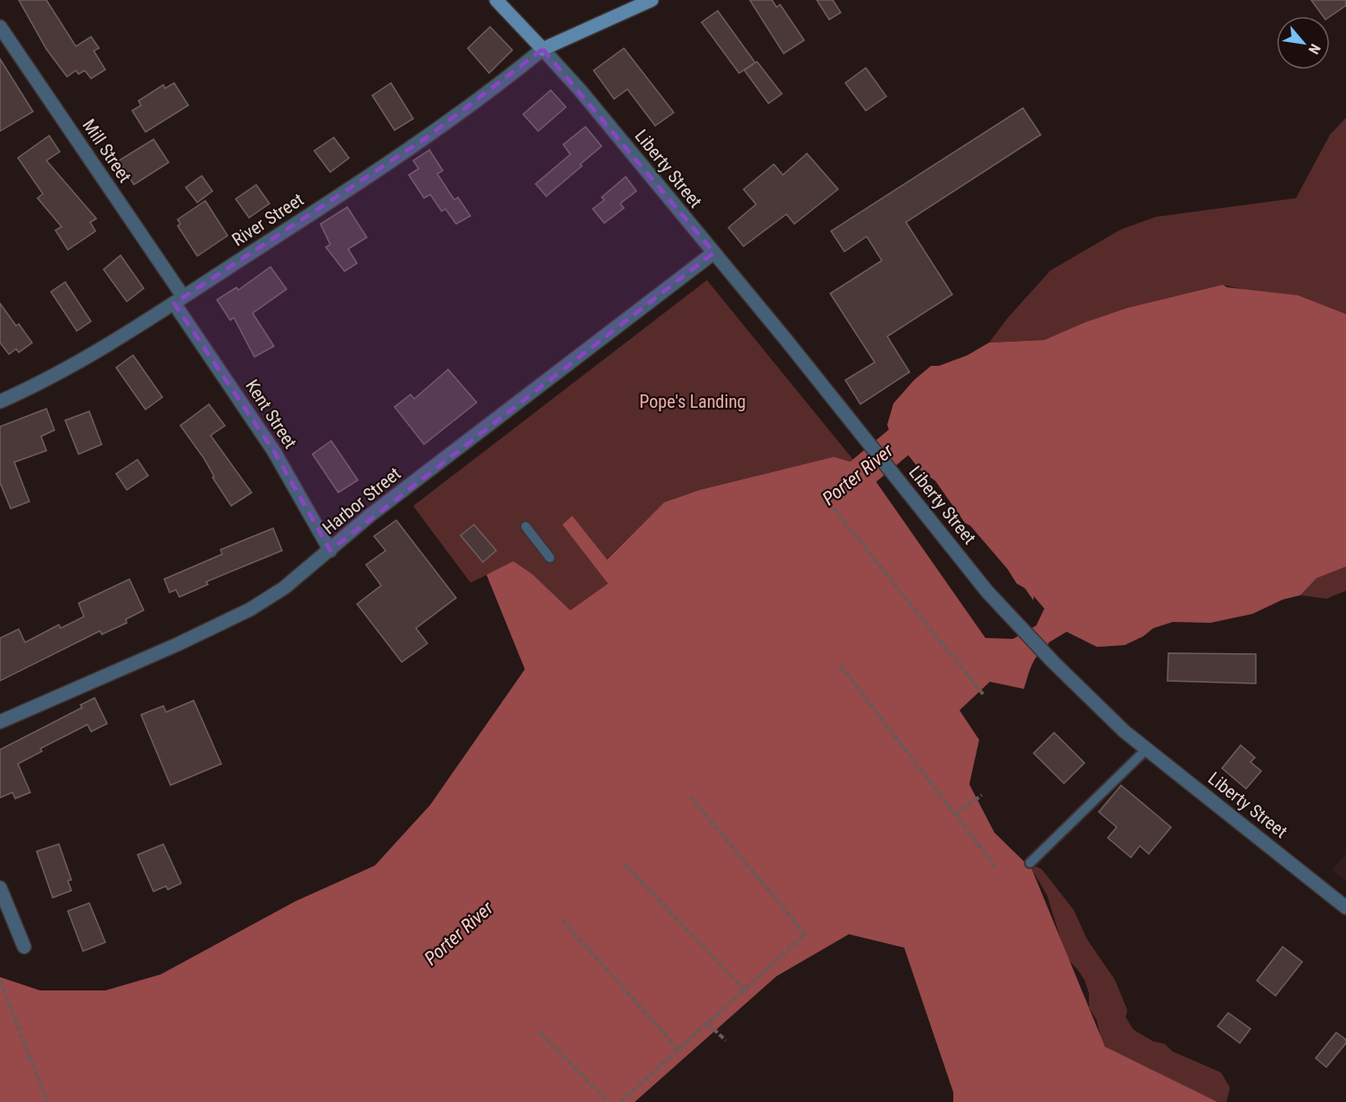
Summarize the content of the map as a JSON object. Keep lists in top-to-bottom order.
{
  "streets": {
    "street": [
      "Mill Street",
      "Liberty Street",
      "River Street",
      "Kent Street",
      "Harbor Street"
    ]
  },
  "crossings": [
    ["Mill Street", "River Street"],
    ["Mill Street", "Kent Street"],
    ["Liberty Street", "River Street"],
    ["Liberty Street", "Harbor Street"],
    ["River Street", "Kent Street"],
    ["Kent Street", "Harbor Street"]
  ],
  "water": ["Porter River"],
  "parks": ["Pope's Landing"],
  "north": "bottom right"
}
